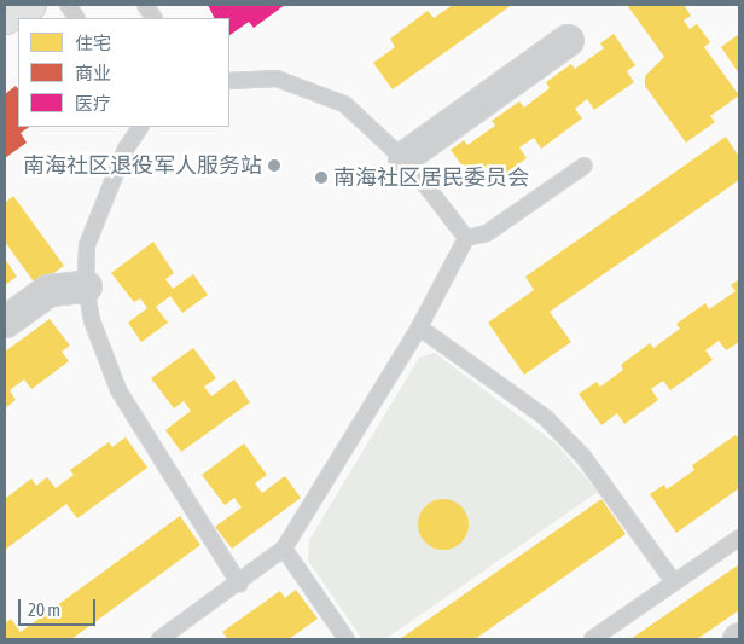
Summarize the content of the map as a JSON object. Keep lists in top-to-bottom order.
{
  "places": ["南海社区退役军人服务站", "南海社区居民委员会"],
  "legend": ["住宅", "商业", "医疗"],
  "scale_bar": "20 m"
}
